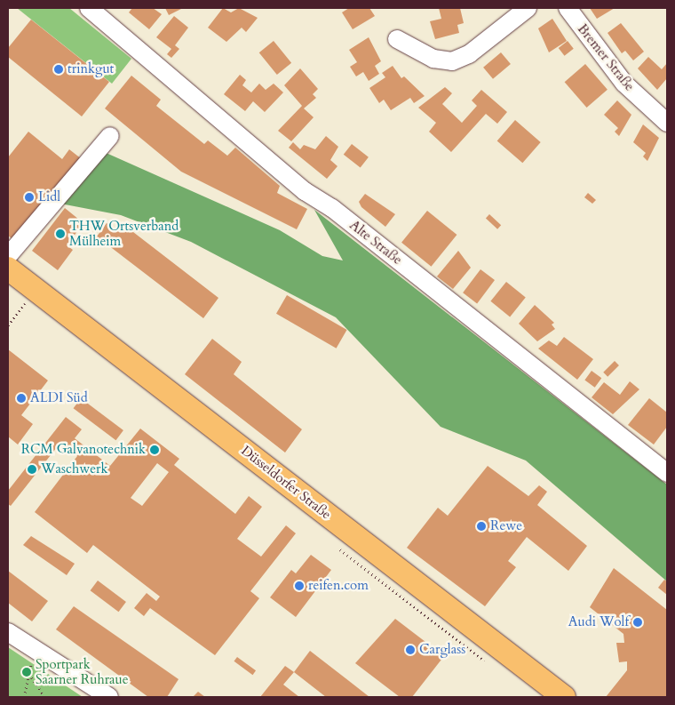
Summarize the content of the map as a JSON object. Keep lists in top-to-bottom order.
{
  "streets": {
    "main road": ["Düsseldorfer Straße"],
    "street": ["Bremer Straße", "Alte Straße"]
  },
  "places": [
    "trinkgut",
    "Lidl",
    "THW Ortsverband Mülheim",
    "ALDI Süd",
    "RCM Galvanotechnik",
    "Waschwerk",
    "Rewe",
    "reifen.com",
    "Audi Wolf",
    "Carglass",
    "Sportpark Saarner Ruhraue"
  ]
}
